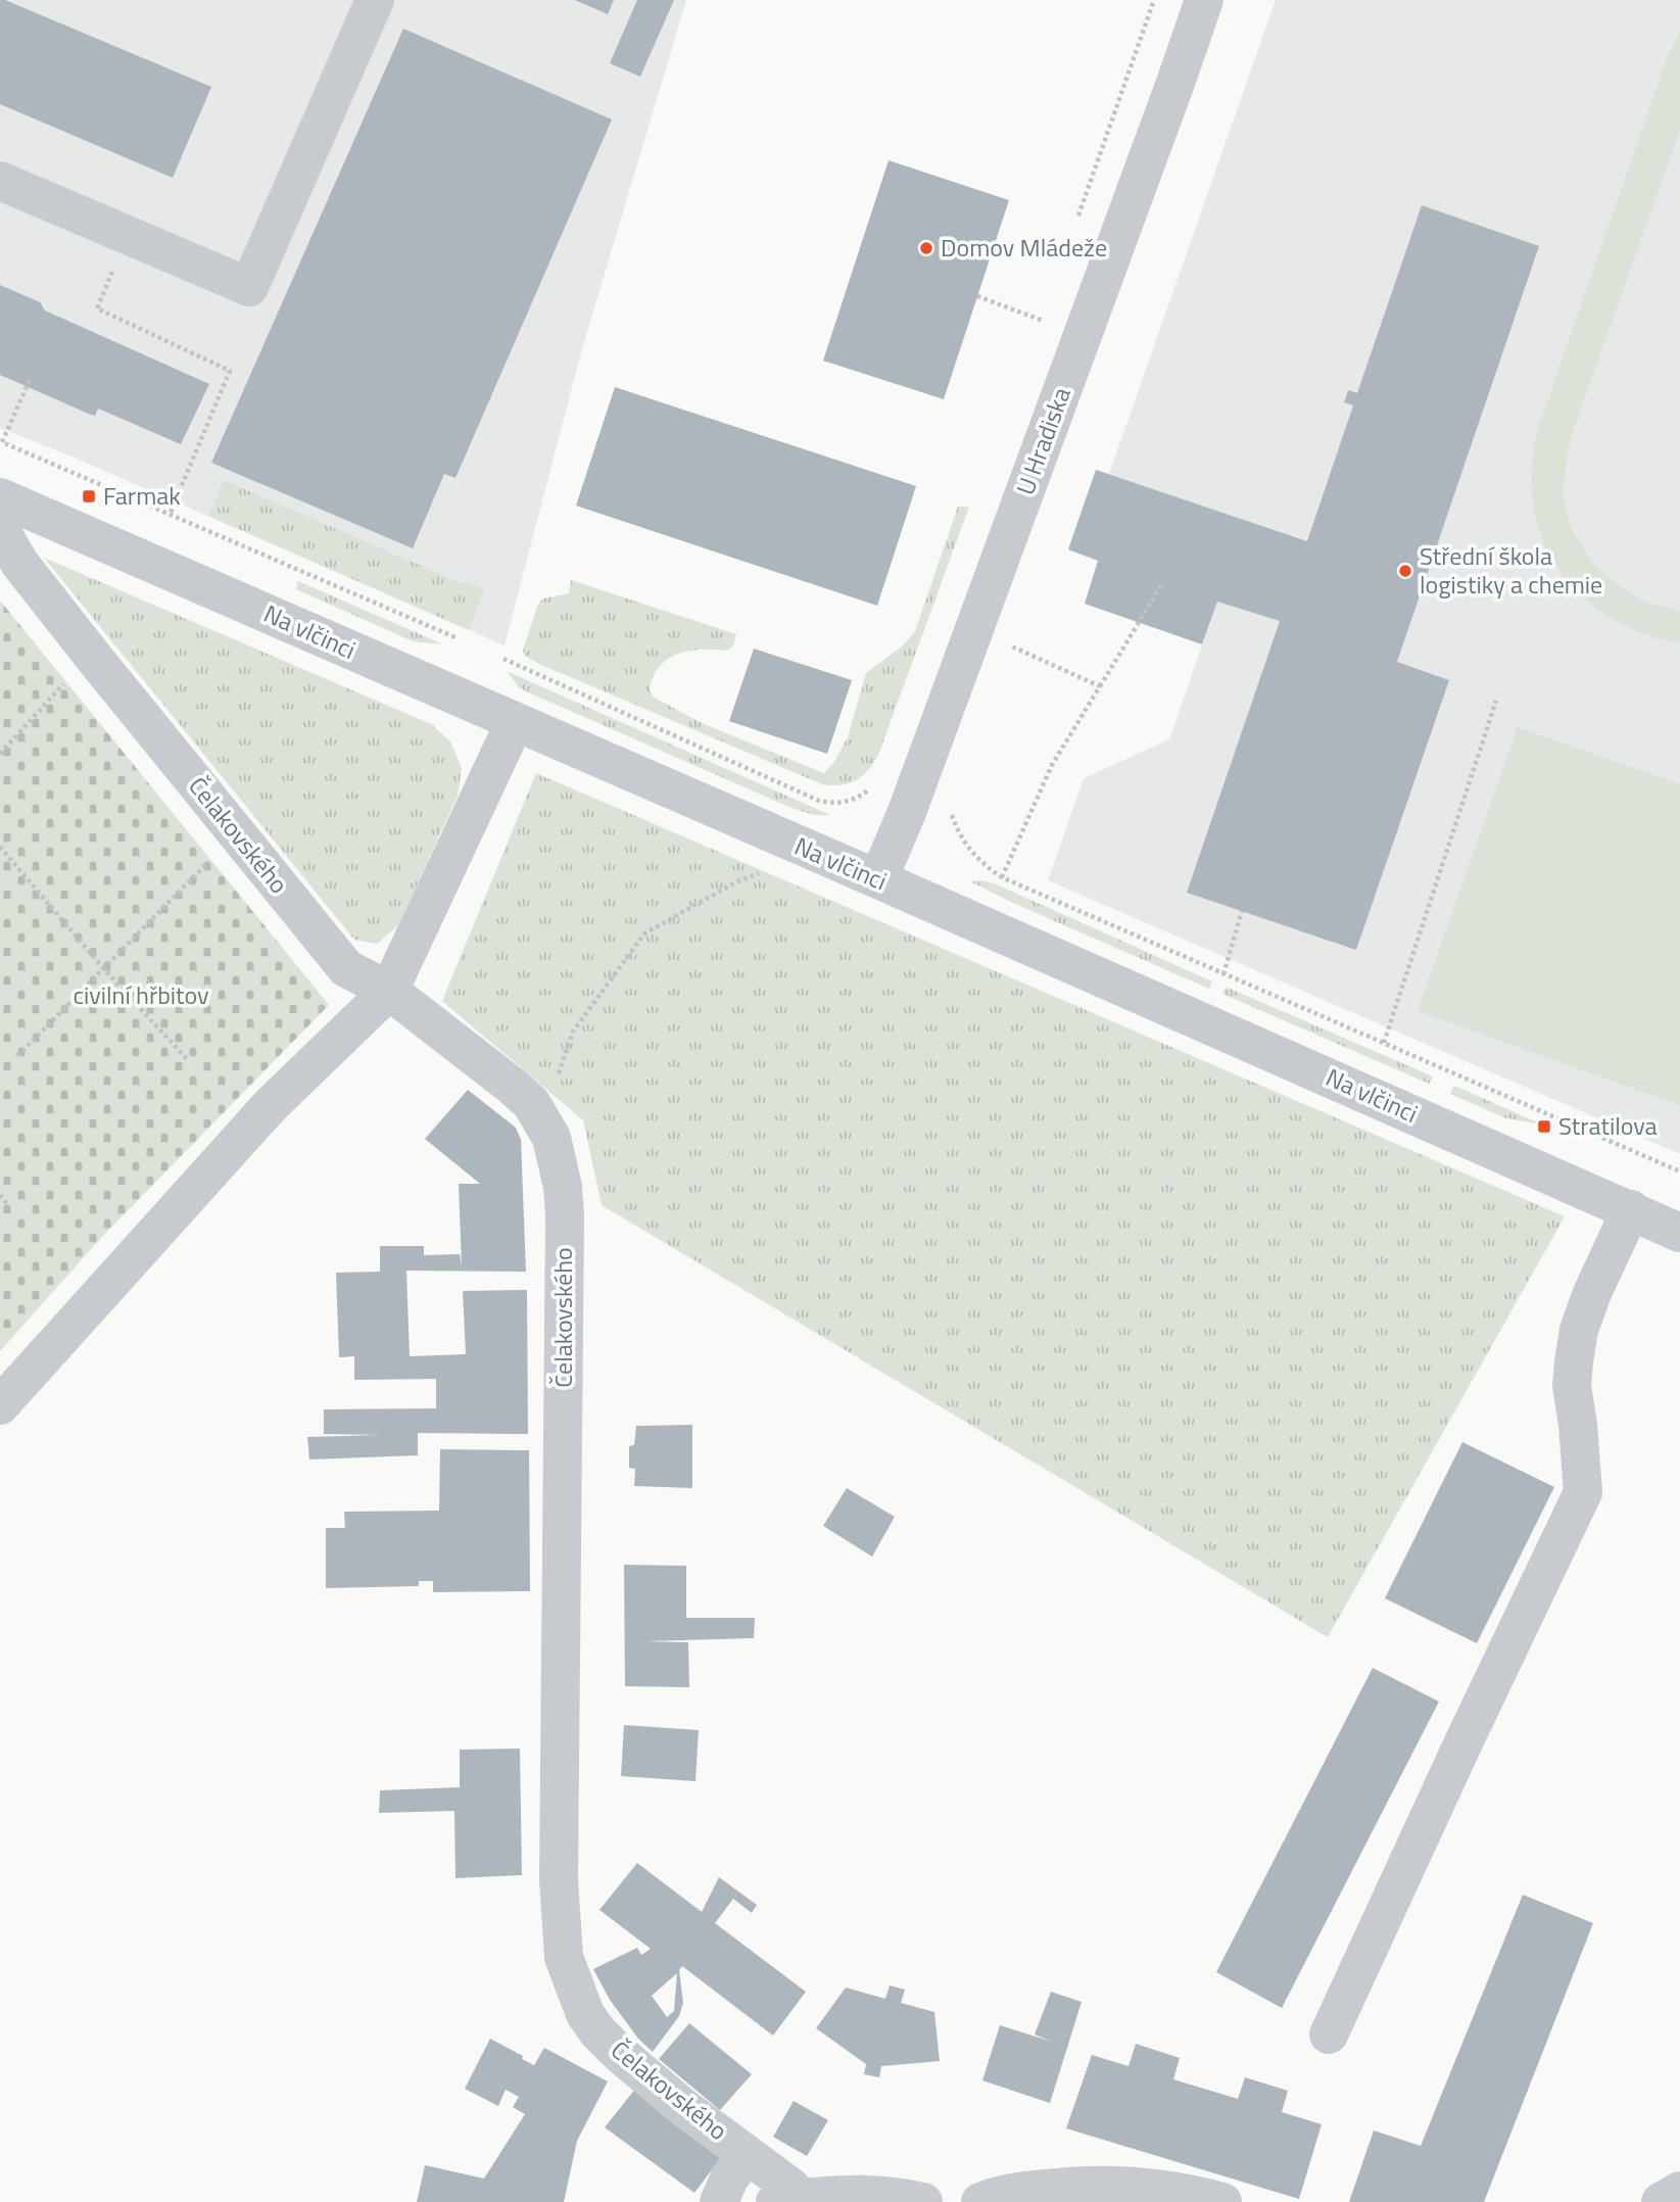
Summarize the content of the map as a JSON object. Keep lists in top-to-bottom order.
{
  "streets": {
    "street": ["U Hradiska", "Na vlčinci", "Čelakovského"]
  },
  "crossings": [
    ["U Hradiska", "Na vlčinci"]
  ],
  "parks": ["civilní hřbitov"],
  "places": {
    "other": ["Domov Mládeže", "Střední škola logistiky a chemie"],
    "transit": ["Farmak", "Stratilova"]
  }
}
